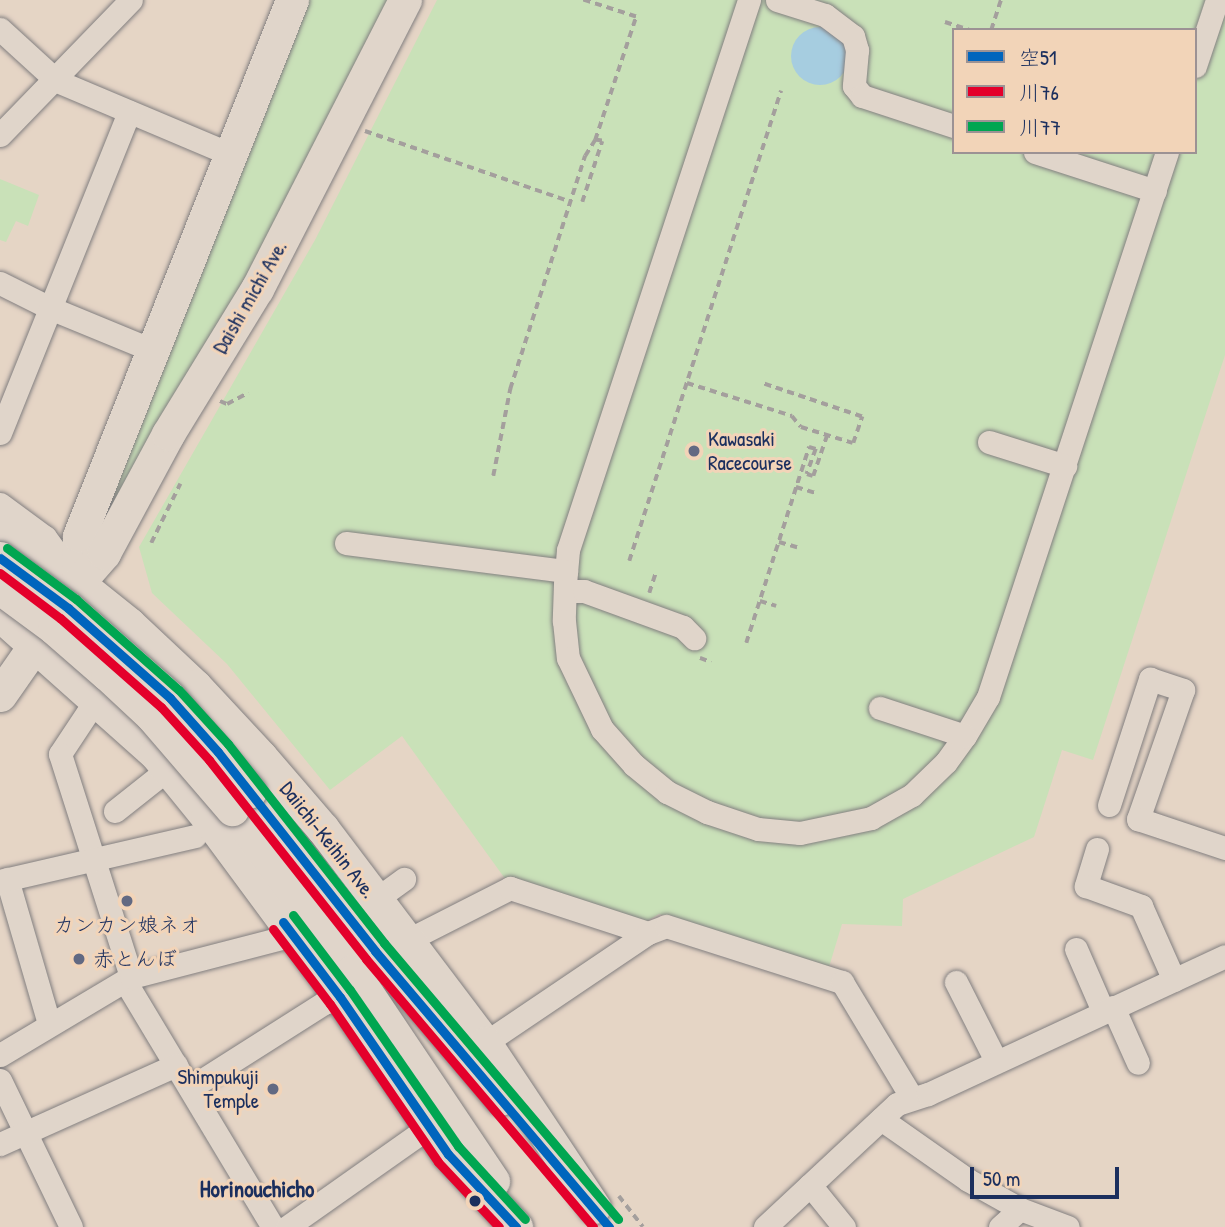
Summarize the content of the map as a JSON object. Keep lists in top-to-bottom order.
{
  "streets": {
    "highway": ["Daishi michi Ave.", "Daiichi-Keihin Ave."]
  },
  "crossings": [
    ["Daishi michi Ave.", "Daiichi-Keihin Ave."]
  ],
  "districts": ["Horinouchicho"],
  "places": [
    "Kawasaki Racecourse",
    "カンカン娘ネオ",
    "赤とんぼ",
    "Shimpukuji Temple"
  ],
  "lines": ["transit line 川77", "transit line 空51", "transit line 川76"],
  "legend": ["空51", "川76", "川77"],
  "scale_bar": "50 m"
}
